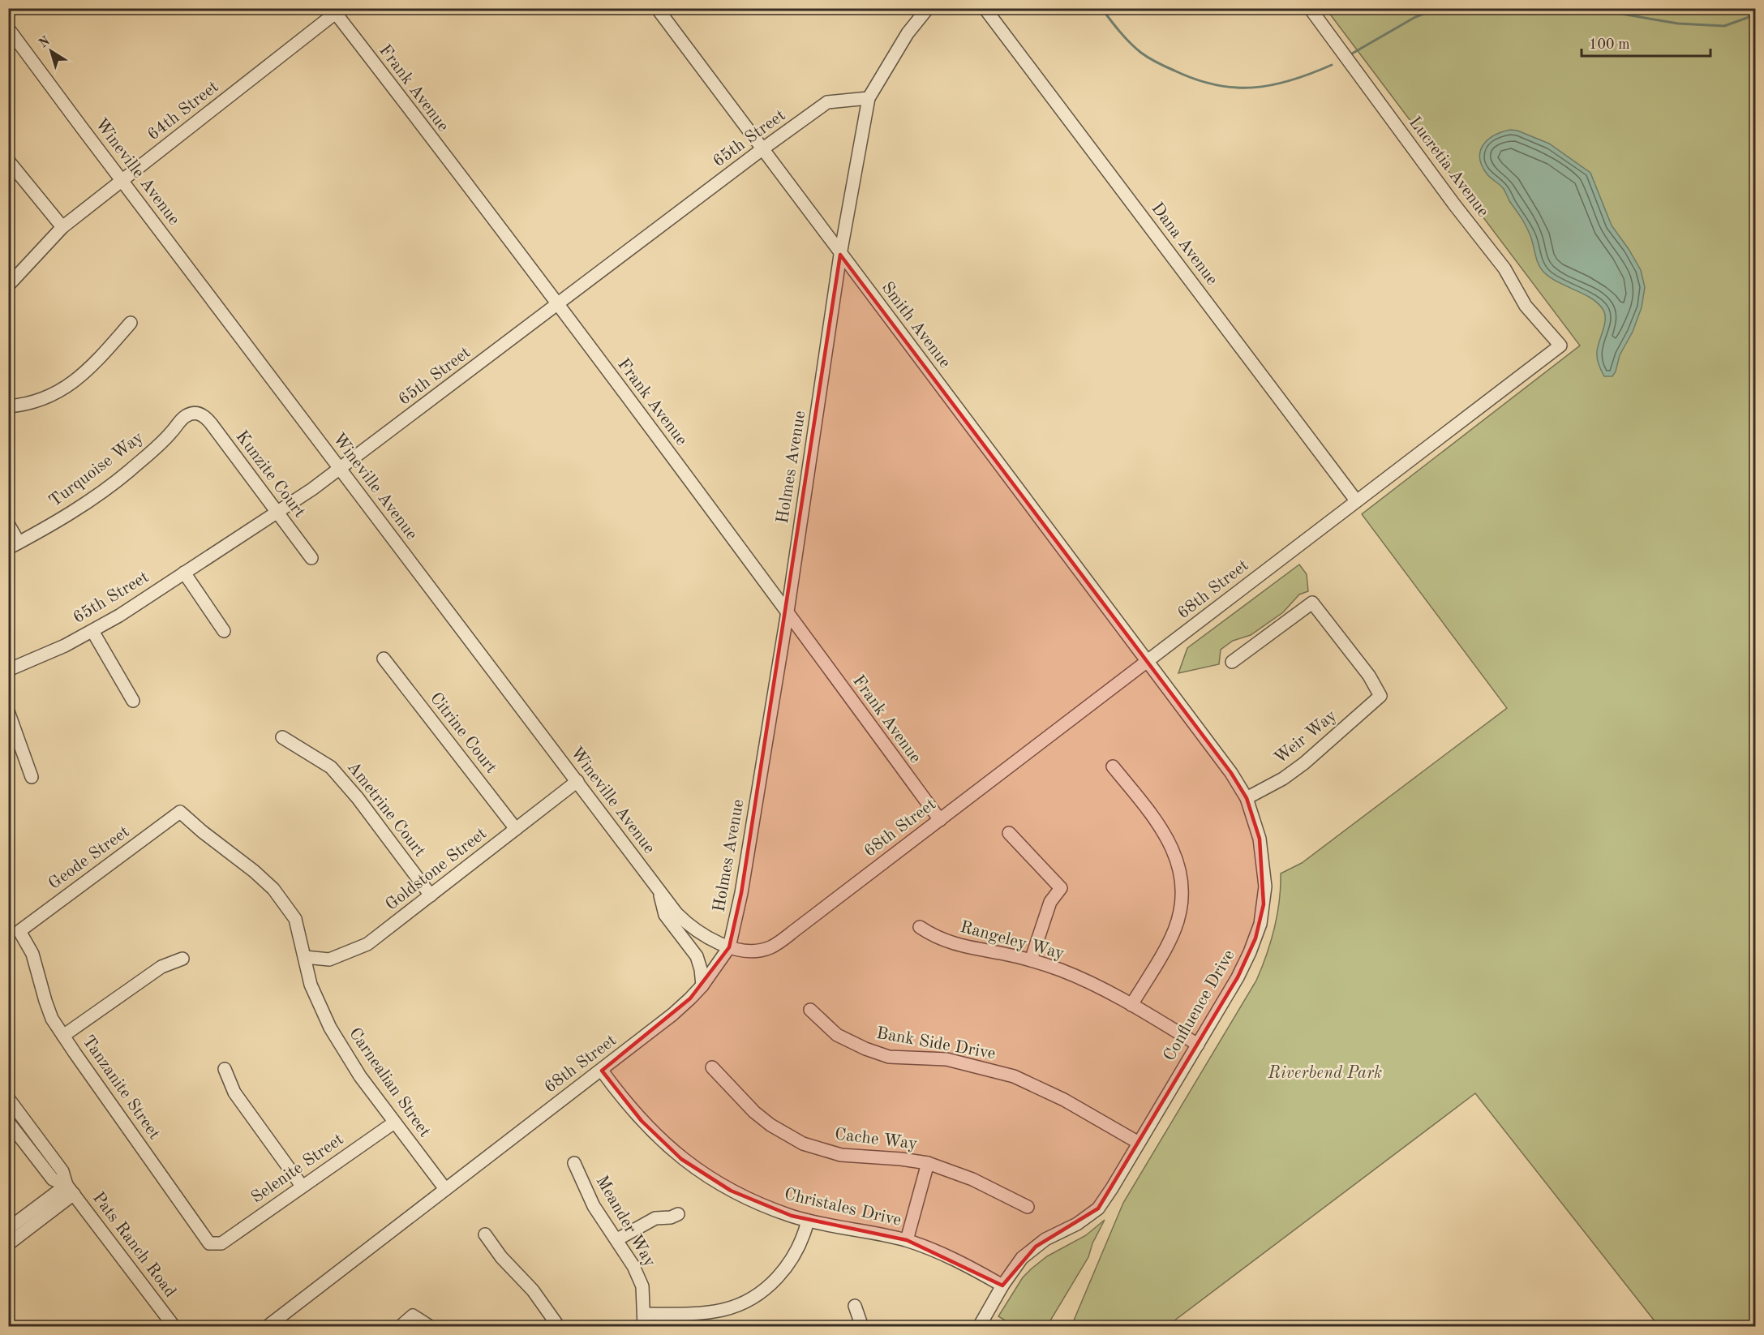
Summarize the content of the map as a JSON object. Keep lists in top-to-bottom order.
{
  "streets": {
    "street": [
      "Frank Avenue",
      "64th Street",
      "65th Street",
      "Lucretia Avenue",
      "Wineville Avenue",
      "Dana Avenue",
      "Smith Avenue",
      "Holmes Avenue",
      "Turquoise Way",
      "Kunzite Court",
      "68th Street",
      "Citrine Court",
      "Weir Way",
      "Ametrine Court",
      "Geode Street",
      "Goldstone Street",
      "Rangeley Way",
      "Confluence Drive",
      "Bank Side Drive",
      "Carnealian Street",
      "Tanzanite Street",
      "Cache Way",
      "Selenite Street",
      "Christales Drive",
      "Meander Way",
      "Pats Ranch Road"
    ]
  },
  "crossings": [
    ["Frank Avenue", "64th Street"],
    ["Frank Avenue", "65th Street"],
    ["Frank Avenue", "Holmes Avenue"],
    ["Frank Avenue", "68th Street"],
    ["64th Street", "Wineville Avenue"],
    ["65th Street", "Wineville Avenue"],
    ["65th Street", "Smith Avenue"],
    ["65th Street", "Holmes Avenue"],
    ["65th Street", "Kunzite Court"],
    ["Lucretia Avenue", "68th Street"],
    ["Wineville Avenue", "Holmes Avenue"],
    ["Wineville Avenue", "68th Street"],
    ["Wineville Avenue", "Goldstone Street"],
    ["Dana Avenue", "68th Street"],
    ["Smith Avenue", "Holmes Avenue"],
    ["Smith Avenue", "68th Street"],
    ["Smith Avenue", "Confluence Drive"],
    ["Holmes Avenue", "68th Street"],
    ["Turquoise Way", "Kunzite Court"],
    ["68th Street", "Confluence Drive"],
    ["68th Street", "Carnealian Street"],
    ["68th Street", "Christales Drive"],
    ["Citrine Court", "Goldstone Street"],
    ["Weir Way", "Confluence Drive"],
    ["Ametrine Court", "Goldstone Street"],
    ["Geode Street", "Carnealian Street"],
    ["Geode Street", "Tanzanite Street"],
    ["Goldstone Street", "Carnealian Street"],
    ["Rangeley Way", "Confluence Drive"],
    ["Confluence Drive", "Bank Side Drive"],
    ["Confluence Drive", "Christales Drive"],
    ["Carnealian Street", "Selenite Street"],
    ["Tanzanite Street", "Selenite Street"]
  ],
  "parks": ["Riverbend Park"],
  "scale_bar": "100 m",
  "north": "top left"
}
